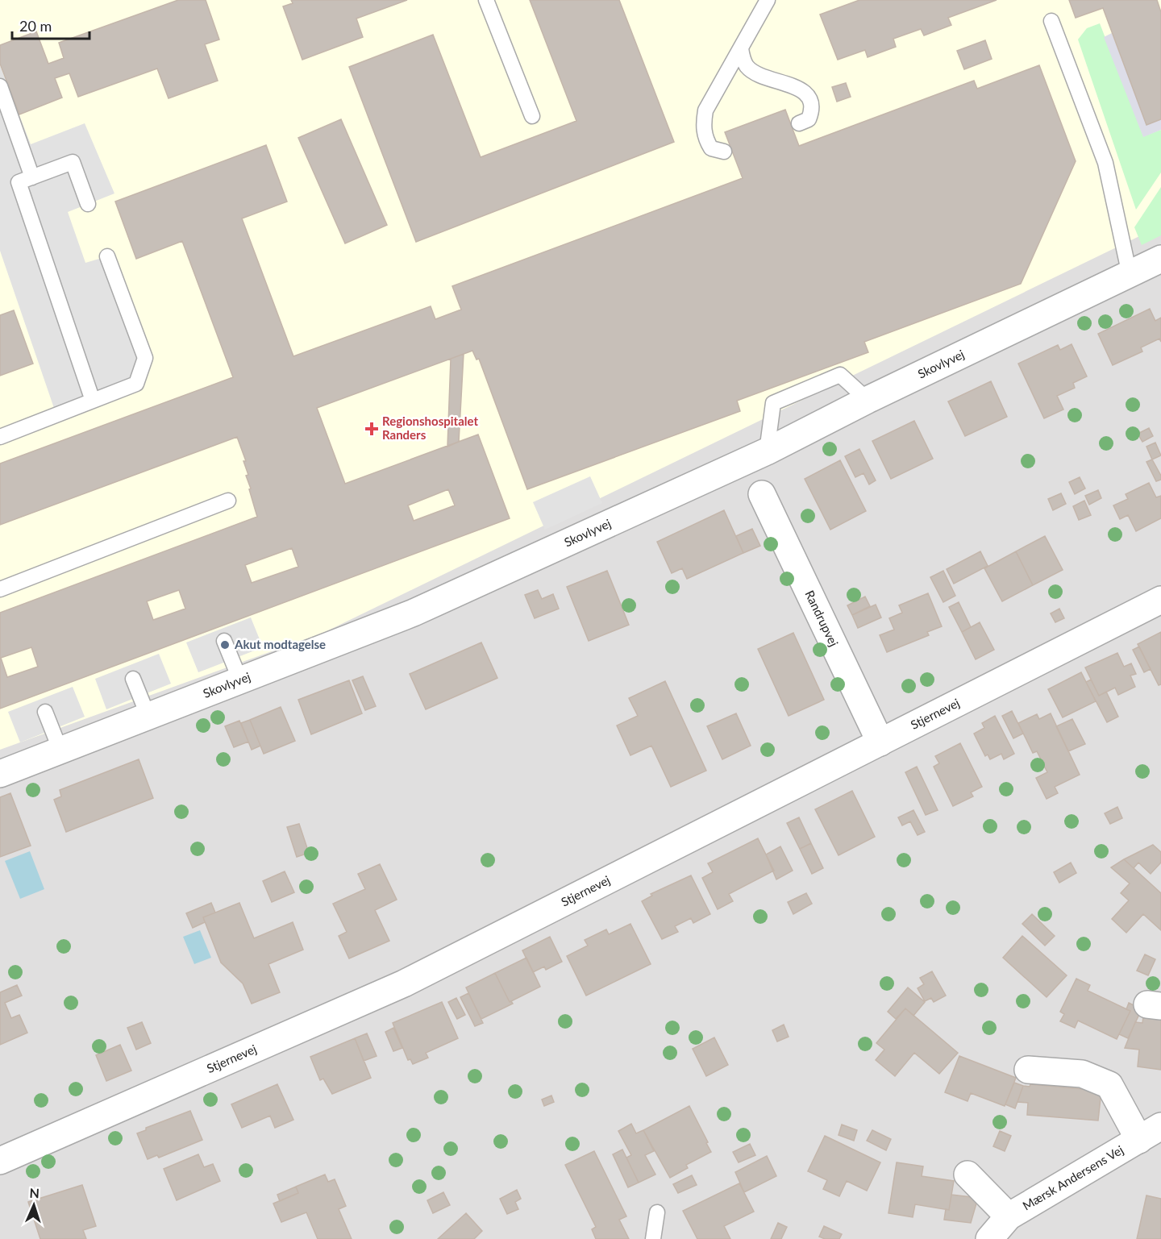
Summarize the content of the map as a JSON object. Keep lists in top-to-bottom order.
{
  "streets": {
    "street": [
      "Skovlyvej",
      "Randrupvej",
      "Stjernevej",
      "Mærsk Andersens Vej"
    ]
  },
  "crossings": [
    ["Randrupvej", "Stjernevej"]
  ],
  "places": {
    "health": ["Regionshospitalet Randers"],
    "other": ["Akut modtagelse"]
  },
  "scale_bar": "20 m",
  "north": "top"
}
